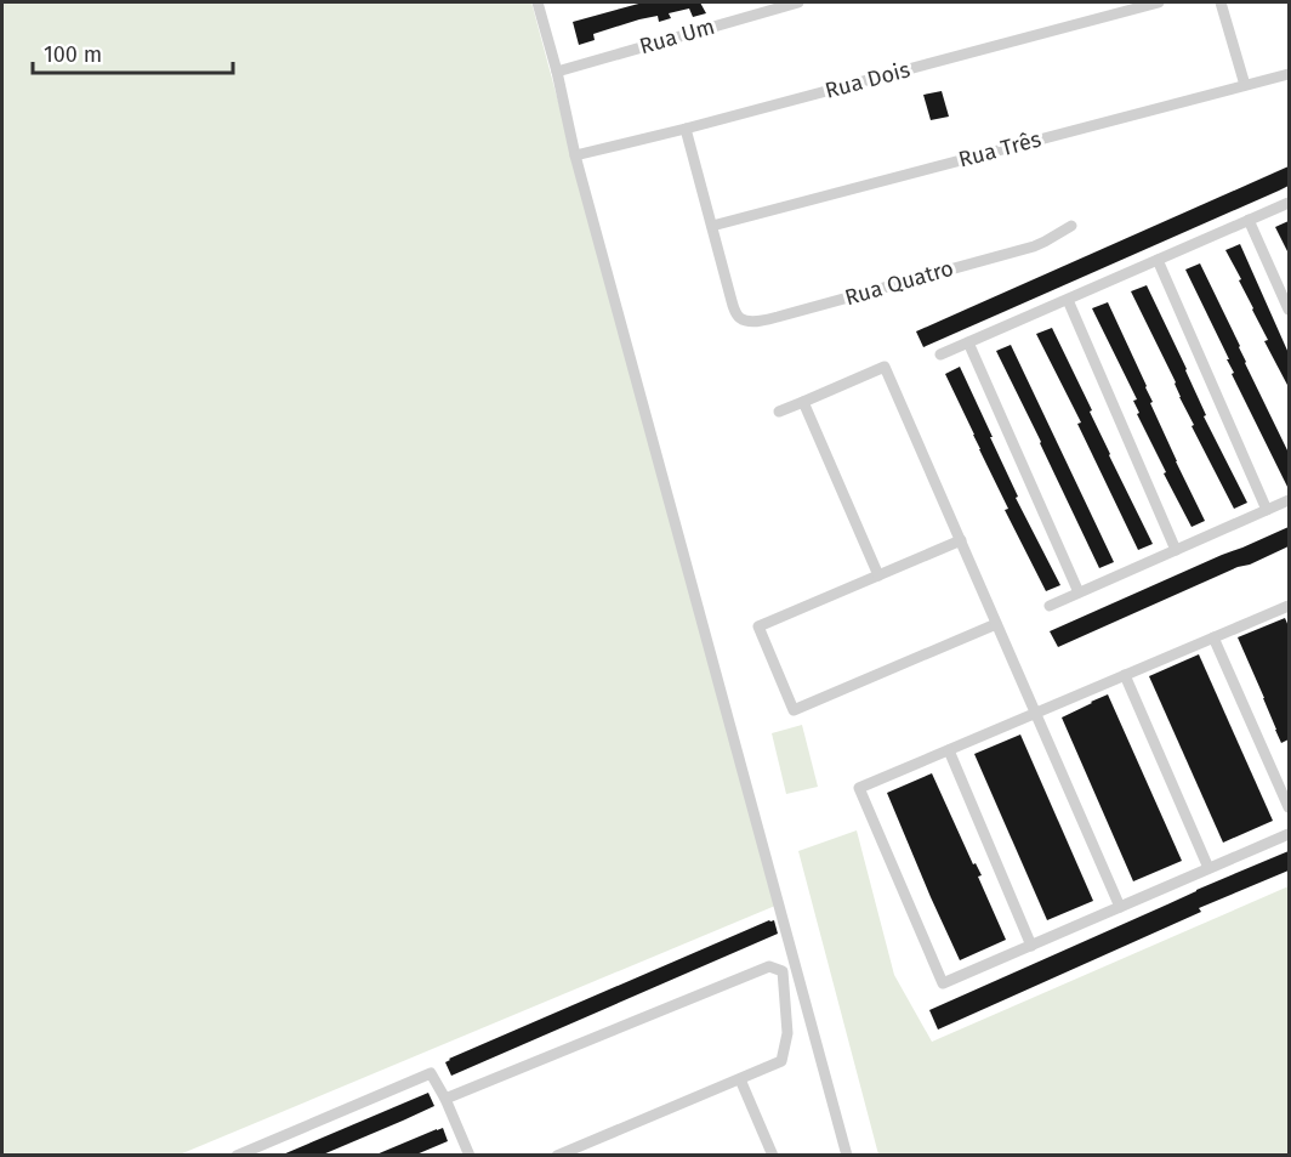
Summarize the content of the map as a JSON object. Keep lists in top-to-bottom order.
{
  "streets": {
    "street": [
      "Rua Um",
      "Rua Dois",
      "Rua Três",
      "Rua Quatro"
    ]
  },
  "crossings": [
    ["Rua Três", "Rua Quatro"]
  ],
  "scale_bar": "100 m"
}
